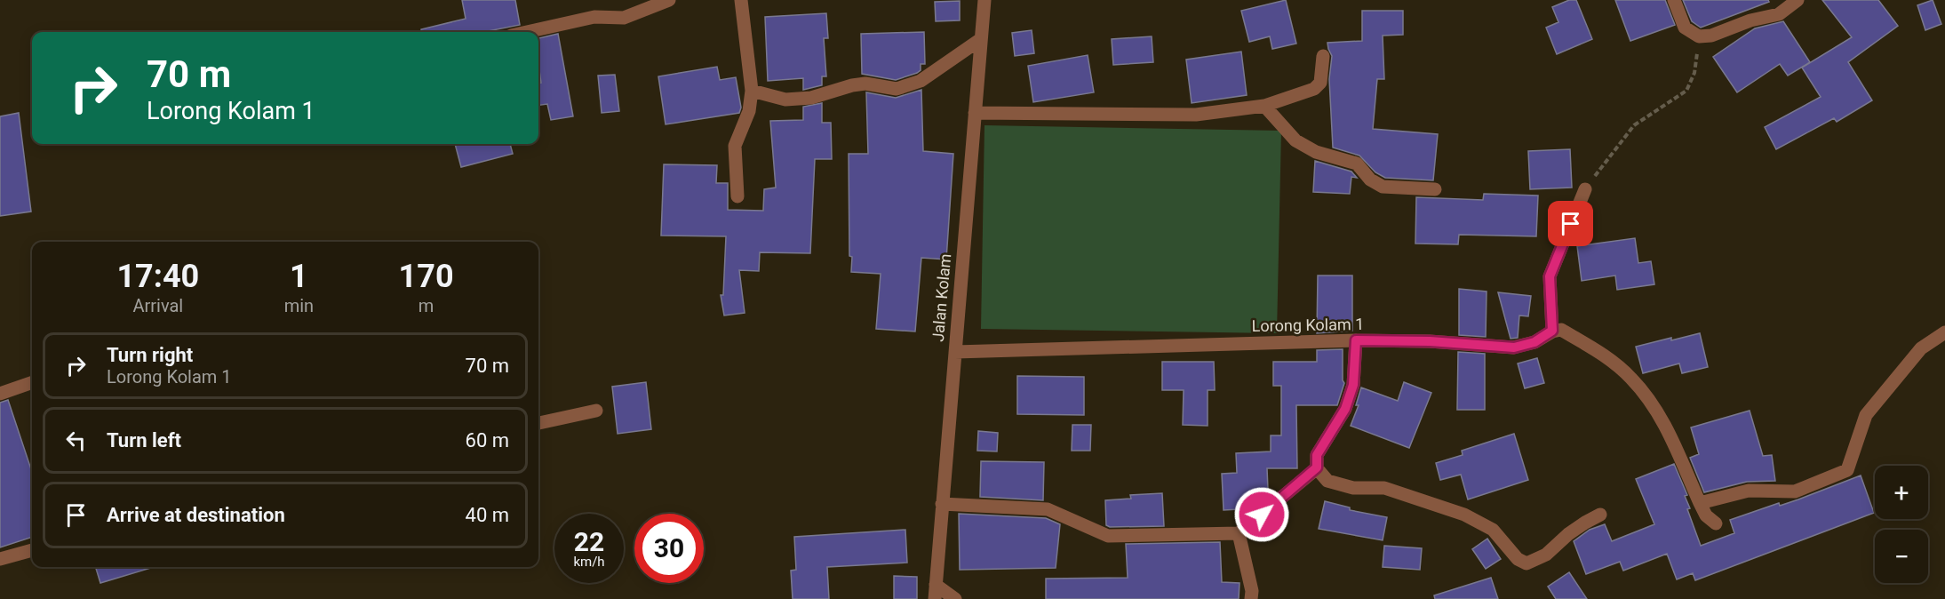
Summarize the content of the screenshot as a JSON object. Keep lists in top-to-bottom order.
{
  "streets": {
    "street": ["Jalan Kolam", "Lorong Kolam 1"]
  },
  "crossings": [
    ["Jalan Kolam", "Lorong Kolam 1"]
  ],
  "page": {
    "turn": ["70 m", "Lorong Kolam 1"],
    "eta": [
      "17:40",
      "Arrival",
      "1",
      "min",
      "170",
      "m"
    ],
    "list": [
      {
        "name": "Turn right",
        "note": "Lorong Kolam 1",
        "value": "70 m"
      },
      {
        "name": "Turn left",
        "value": "60 m"
      },
      {
        "name": "Arrive at destination",
        "value": "40 m"
      }
    ],
    "map_buttons": ["+", "−"],
    "speed": "22 km/h",
    "limit": "30"
  }
}
